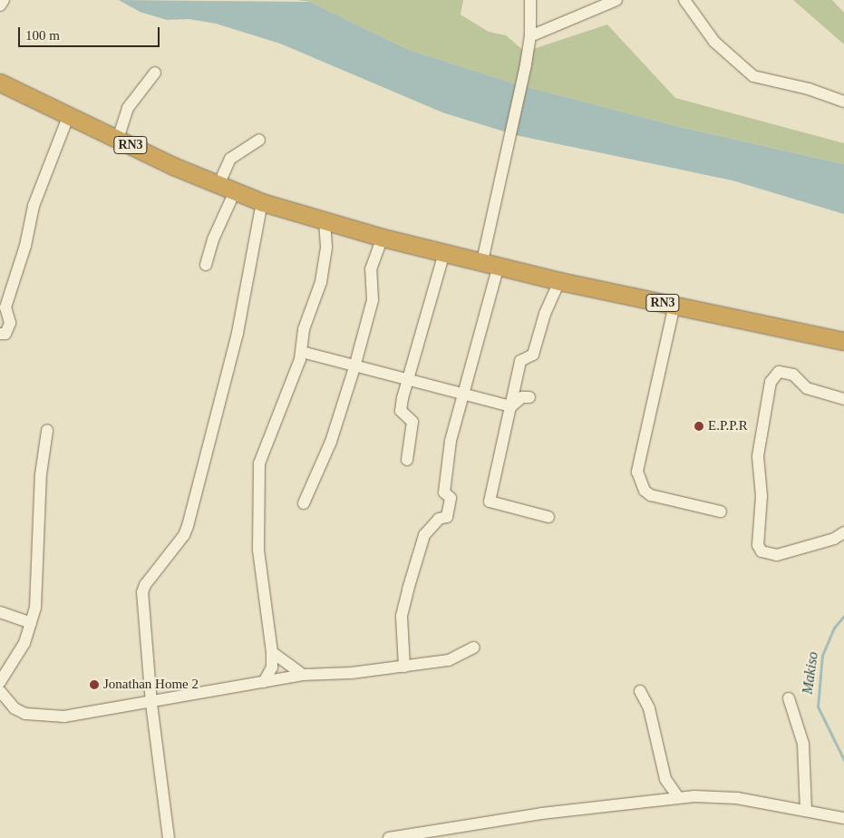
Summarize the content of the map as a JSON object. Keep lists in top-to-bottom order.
{
  "streets": {
    "highway": ["RN3"]
  },
  "water": ["Makiso"],
  "places": ["E.P.P.R", "Jonathan Home 2"],
  "scale_bar": "100 m"
}
